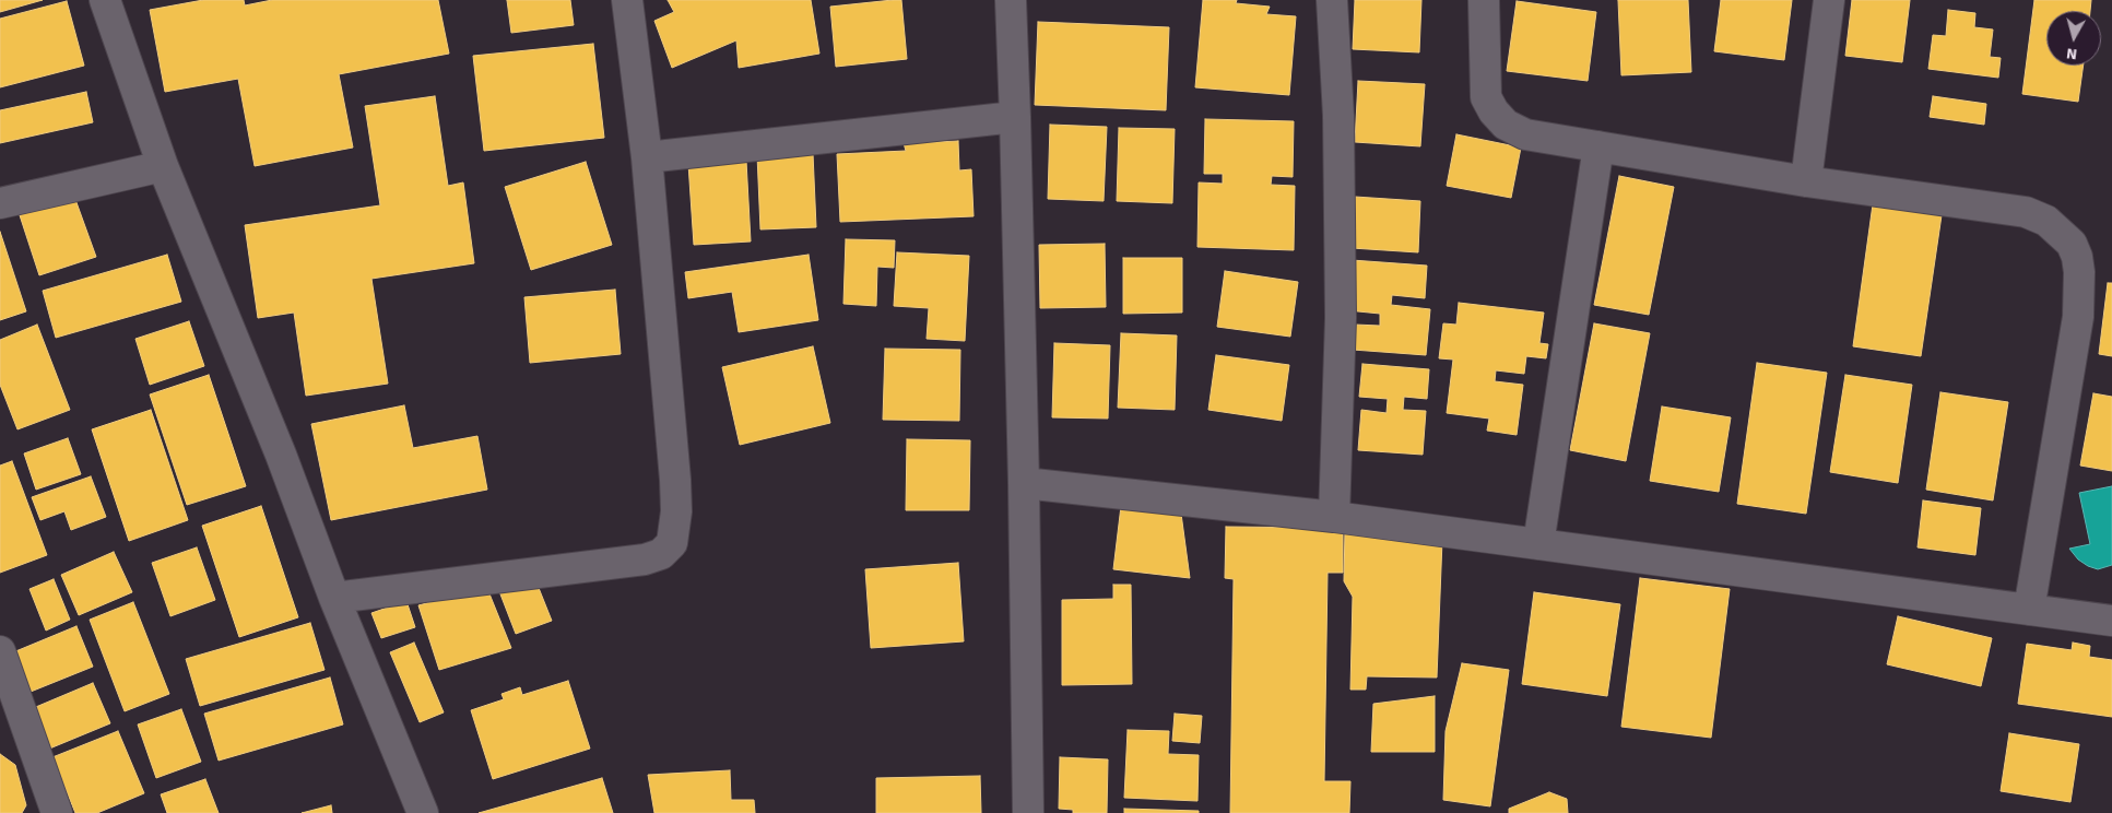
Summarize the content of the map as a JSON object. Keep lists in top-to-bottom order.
{
  "north": "bottom"
}
